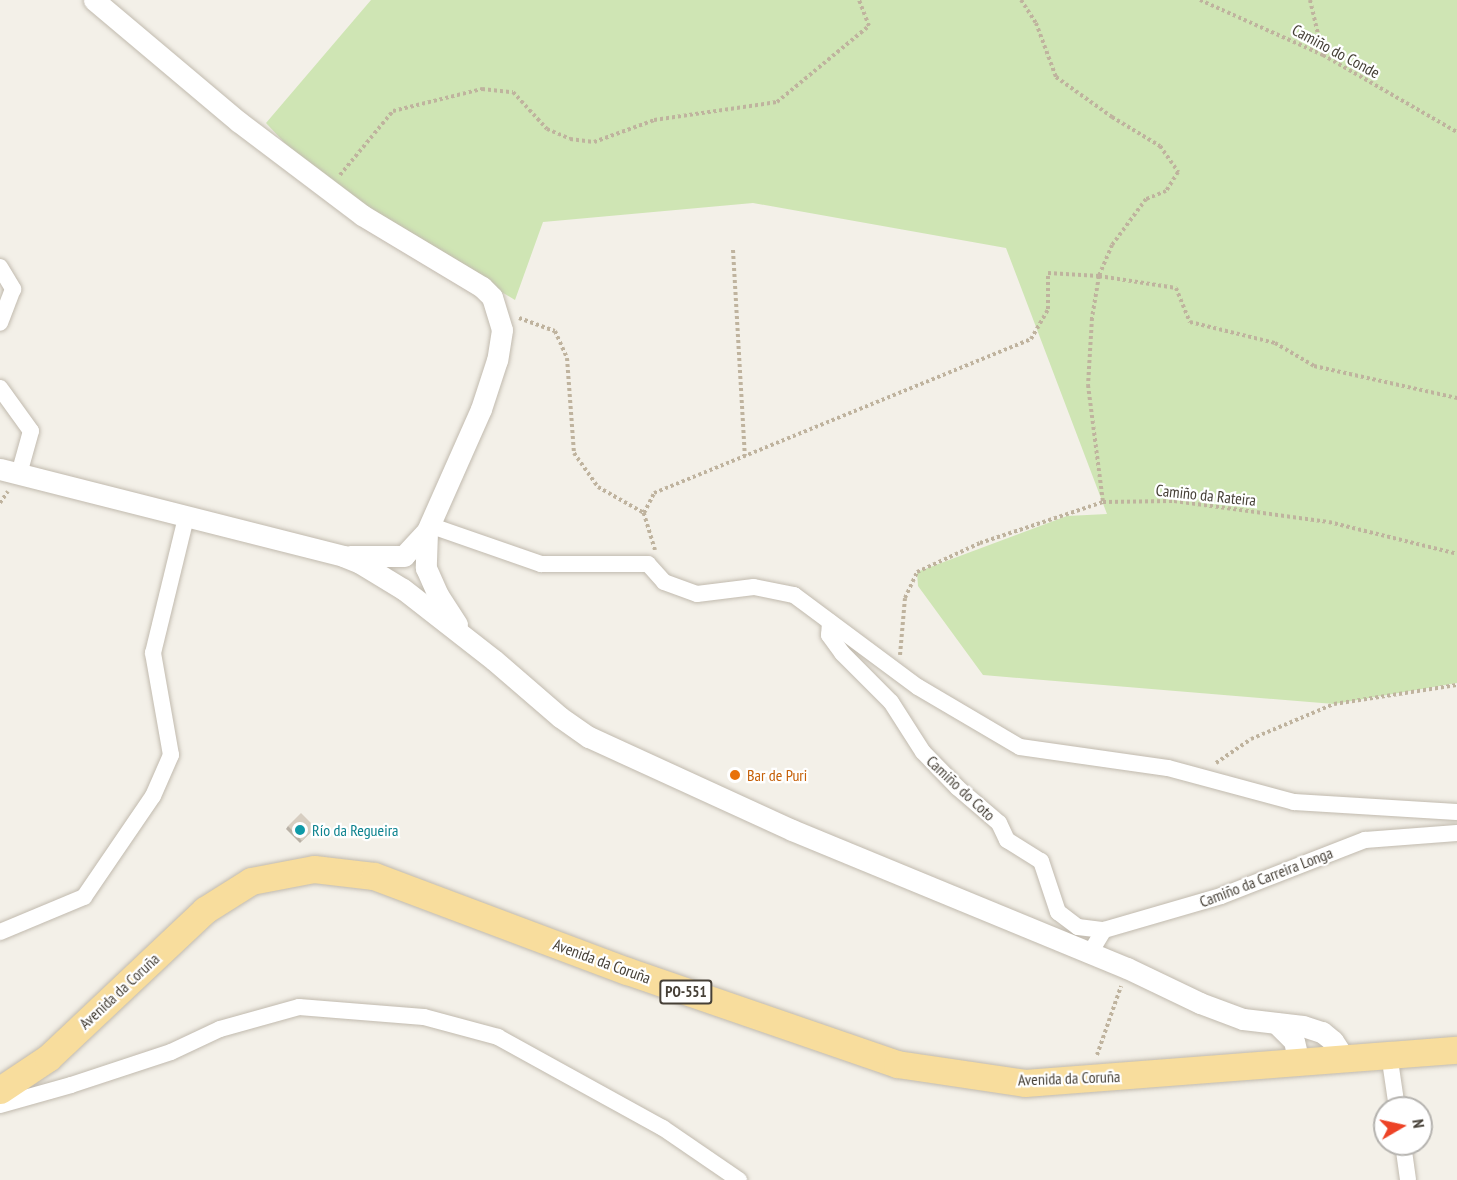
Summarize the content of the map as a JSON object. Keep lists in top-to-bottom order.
{
  "streets": {
    "main road": ["Avenida da Coruña", "PO-551"],
    "street": ["Camiño do Coto", "Camiño da Carreira Longa"],
    "path": ["Camiño do Conde", "Camiño da Rateira"]
  },
  "crossings": [
    ["Camiño do Coto", "Camiño da Carreira Longa"]
  ],
  "places": ["Bar de Puri", "Río da Regueira"],
  "north": "right"
}
